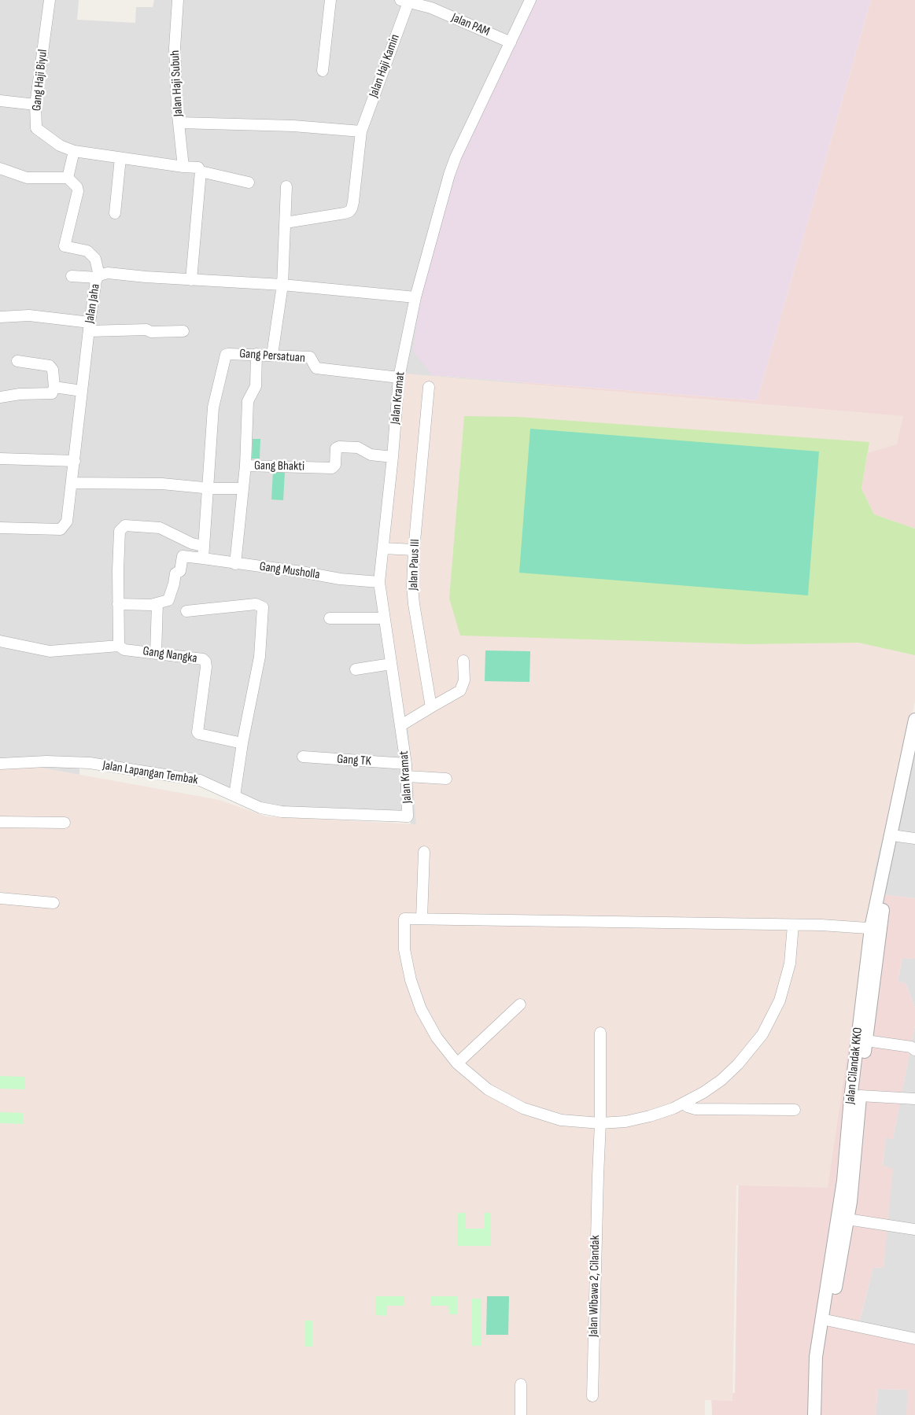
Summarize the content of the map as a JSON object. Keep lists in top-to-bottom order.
{
  "streets": {
    "street": [
      "Jalan PAM",
      "Jalan Haji Kamin",
      "Gang Haji Biyul",
      "Jalan Haji Subuh",
      "Jalan Jaha",
      "Gang Persatuan",
      "Jalan Kramat",
      "Gang Bhakti",
      "Jalan Paus III",
      "Gang Musholla",
      "Gang Nangka",
      "Gang TK",
      "Jalan Lapangan Tembak",
      "Jalan Cilandak KKO",
      "Jalan Wibawa 2, Cilandak"
    ]
  },
  "crossings": [
    ["Jalan PAM", "Jalan Haji Kamin"],
    ["Jalan PAM", "Jalan Kramat"],
    ["Jalan Jaha", "Jalan Kramat"],
    ["Gang Persatuan", "Jalan Kramat"],
    ["Jalan Kramat", "Gang Bhakti"],
    ["Jalan Kramat", "Gang Musholla"],
    ["Jalan Kramat", "Gang TK"],
    ["Jalan Kramat", "Jalan Lapangan Tembak"],
    ["Gang Bhakti", "Gang Musholla"]
  ]
}
